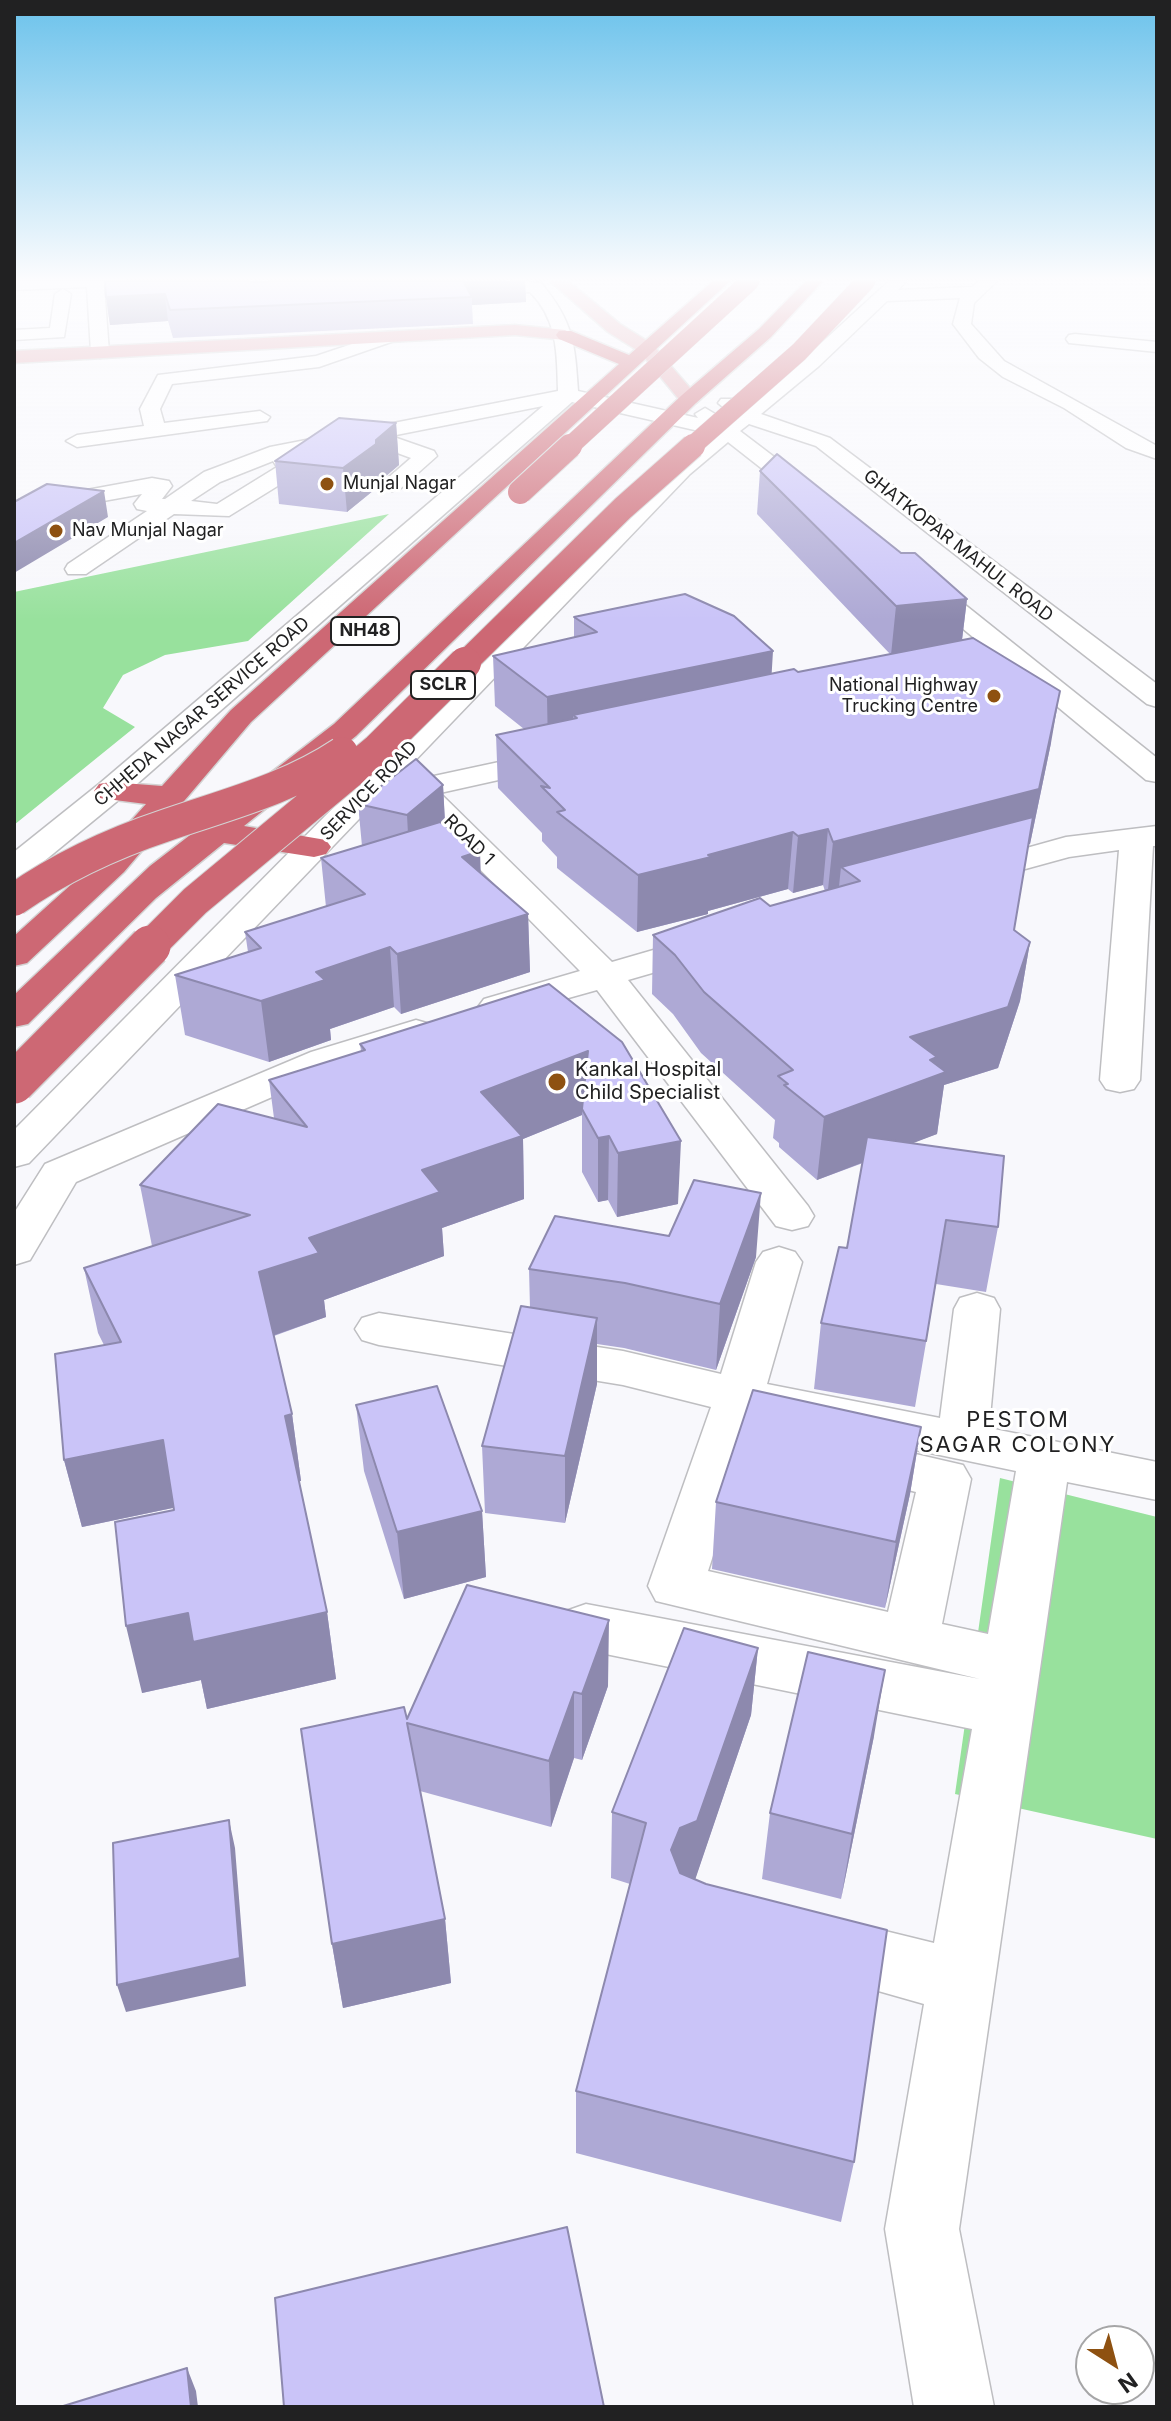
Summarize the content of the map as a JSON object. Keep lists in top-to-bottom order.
{
  "streets": {
    "highway": ["NH48", "SCLR"],
    "main road": ["GHATKOPAR MAHUL ROAD"],
    "street": ["CHHEDA NAGAR SERVICE ROAD", "SERVICE ROAD", "ROAD 1"]
  },
  "crossings": [
    ["GHATKOPAR MAHUL ROAD", "SERVICE ROAD"]
  ],
  "districts": ["PESTOM SAGAR COLONY"],
  "places": [
    "Munjal Nagar",
    "Nav Munjal Nagar",
    "National Highway Trucking Centre",
    "Kankal Hospital Child Specialist"
  ],
  "north": "bottom right"
}
